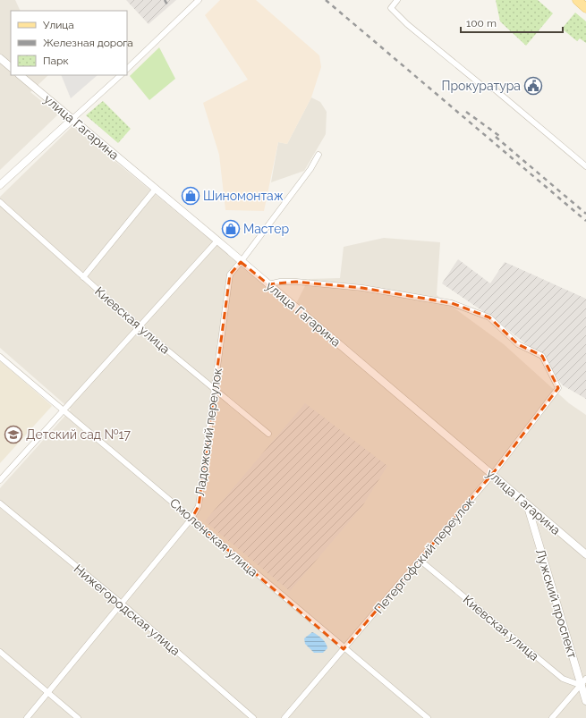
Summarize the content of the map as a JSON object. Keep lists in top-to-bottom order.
{
  "streets": {
    "street": [
      "улица Гагарина",
      "Киевская улица",
      "Ладожский переулок",
      "Смоленская улица",
      "Петергофский переулок",
      "Лужский проспект",
      "Нижегородская улица"
    ]
  },
  "crossings": [
    ["улица Гагарина", "Ладожский переулок"],
    ["улица Гагарина", "Петергофский переулок"],
    ["улица Гагарина", "Лужский проспект"],
    ["Киевская улица", "Ладожский переулок"],
    ["Киевская улица", "Петергофский переулок"],
    ["Киевская улица", "Лужский проспект"],
    ["Ладожский переулок", "Смоленская улица"],
    ["Ладожский переулок", "Нижегородская улица"],
    ["Смоленская улица", "Петергофский переулок"]
  ],
  "places": {
    "public building": ["Прокуратура"],
    "shop": ["Шиномонтаж", "Мастер"],
    "school or university": ["Детский сад №17"]
  },
  "legend": ["Улица", "Железная дорога", "Парк"],
  "scale_bar": "100 m"
}
